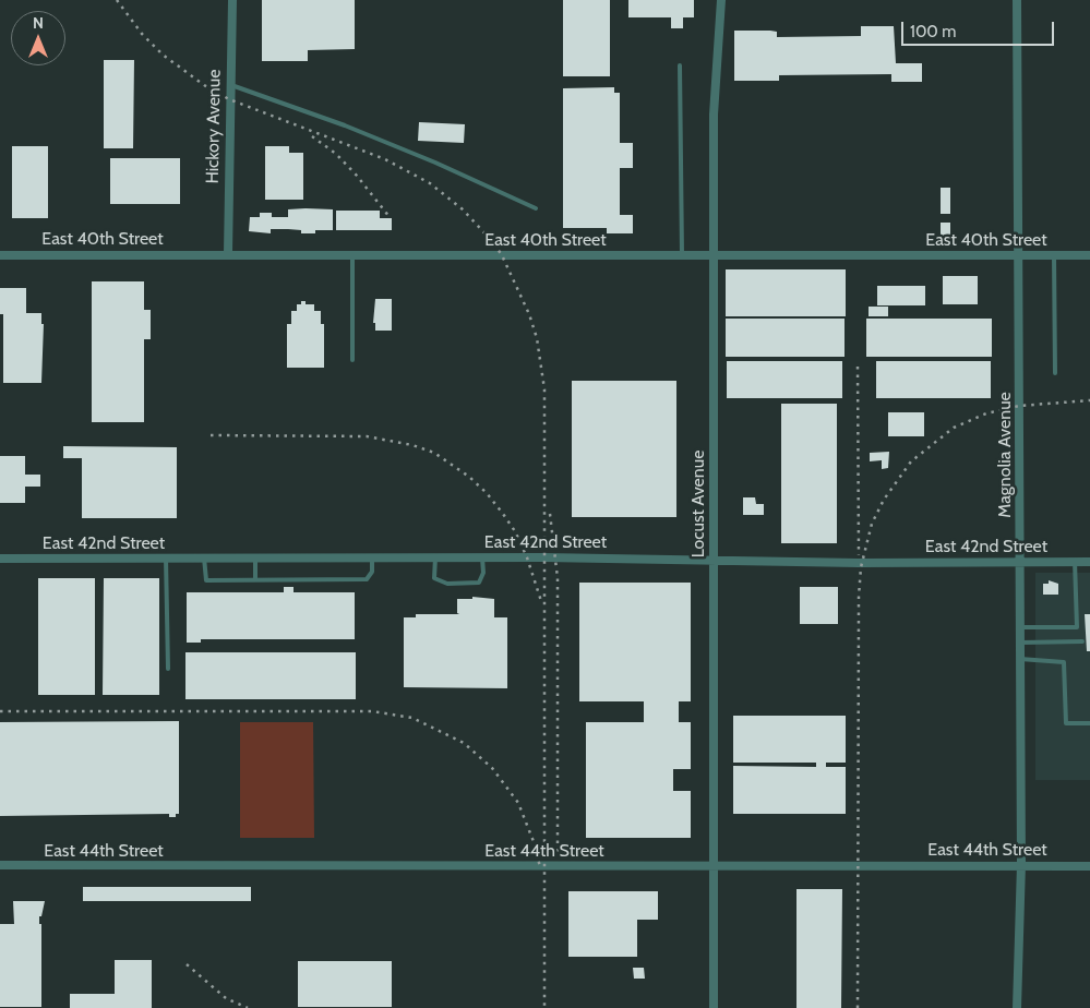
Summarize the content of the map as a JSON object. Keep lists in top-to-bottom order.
{
  "streets": {
    "street": [
      "Hickory Avenue",
      "East 40th Street",
      "Magnolia Avenue",
      "Locust Avenue",
      "East 42nd Street",
      "East 44th Street"
    ]
  },
  "crossings": [
    ["Hickory Avenue", "East 40th Street"],
    ["East 40th Street", "Magnolia Avenue"],
    ["East 40th Street", "Locust Avenue"],
    ["Magnolia Avenue", "East 42nd Street"],
    ["Magnolia Avenue", "East 44th Street"],
    ["Locust Avenue", "East 42nd Street"],
    ["Locust Avenue", "East 44th Street"]
  ],
  "scale_bar": "100 m",
  "north": "top"
}
